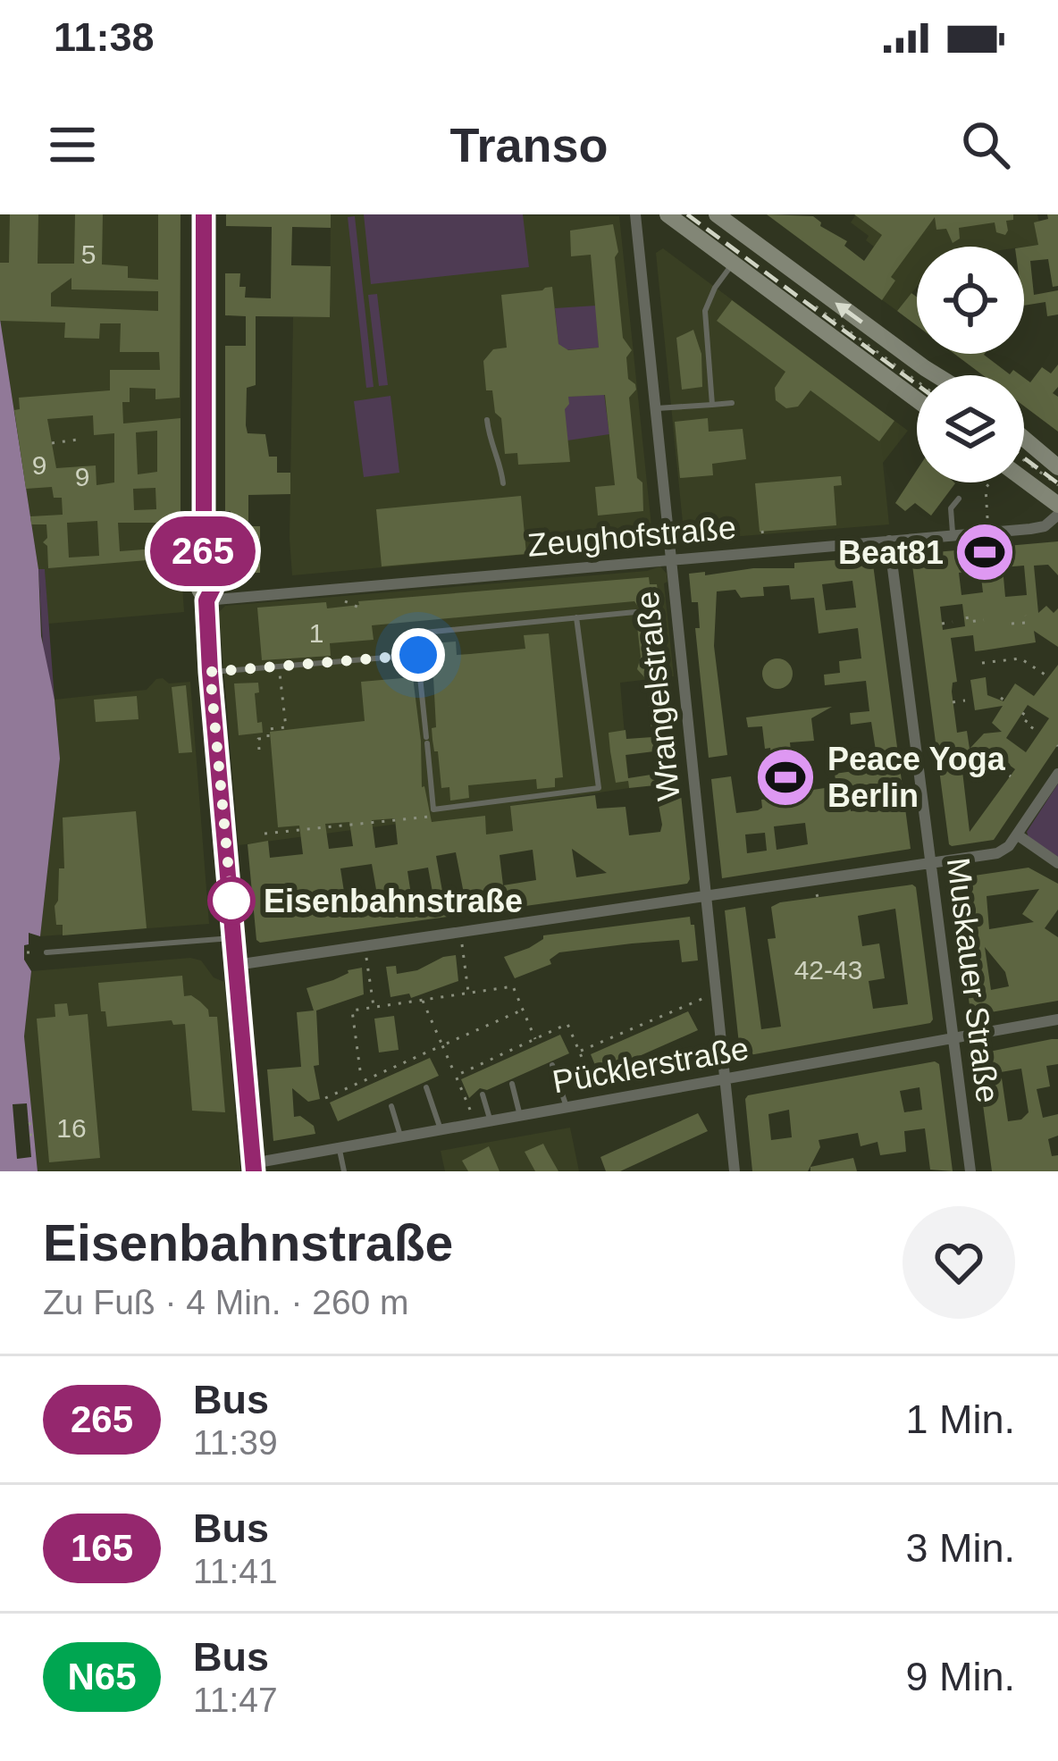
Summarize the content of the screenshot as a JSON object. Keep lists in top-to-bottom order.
{
  "streets": {
    "street": [
      "Zeughofstraße",
      "Wrangelstraße",
      "Muskauer Straße",
      "Pücklerstraße"
    ]
  },
  "crossings": [
    ["Zeughofstraße", "Wrangelstraße"],
    ["Zeughofstraße", "Muskauer Straße"],
    ["Wrangelstraße", "Pücklerstraße"],
    ["Muskauer Straße", "Pücklerstraße"]
  ],
  "places": {
    "sports": ["Beat81", "Peace Yoga Berlin"],
    "other": ["Eisenbahnstraße"]
  },
  "lines": ["bus line 265"],
  "house_numbers": [
    "5",
    "9",
    "9",
    "1",
    "42-43",
    "16"
  ],
  "page": {
    "status": "11:38",
    "header": "Transo",
    "on_map": "265",
    "heading": ["Eisenbahnstraße", "Zu Fuß · 4 Min. · 260 m"],
    "list": [
      {
        "mark": "265",
        "name": "Bus",
        "note": "11:39",
        "value": "1 Min."
      },
      {
        "mark": "165",
        "name": "Bus",
        "note": "11:41",
        "value": "3 Min."
      },
      {
        "mark": "N65",
        "name": "Bus",
        "note": "11:47",
        "value": "9 Min."
      }
    ]
  }
}
